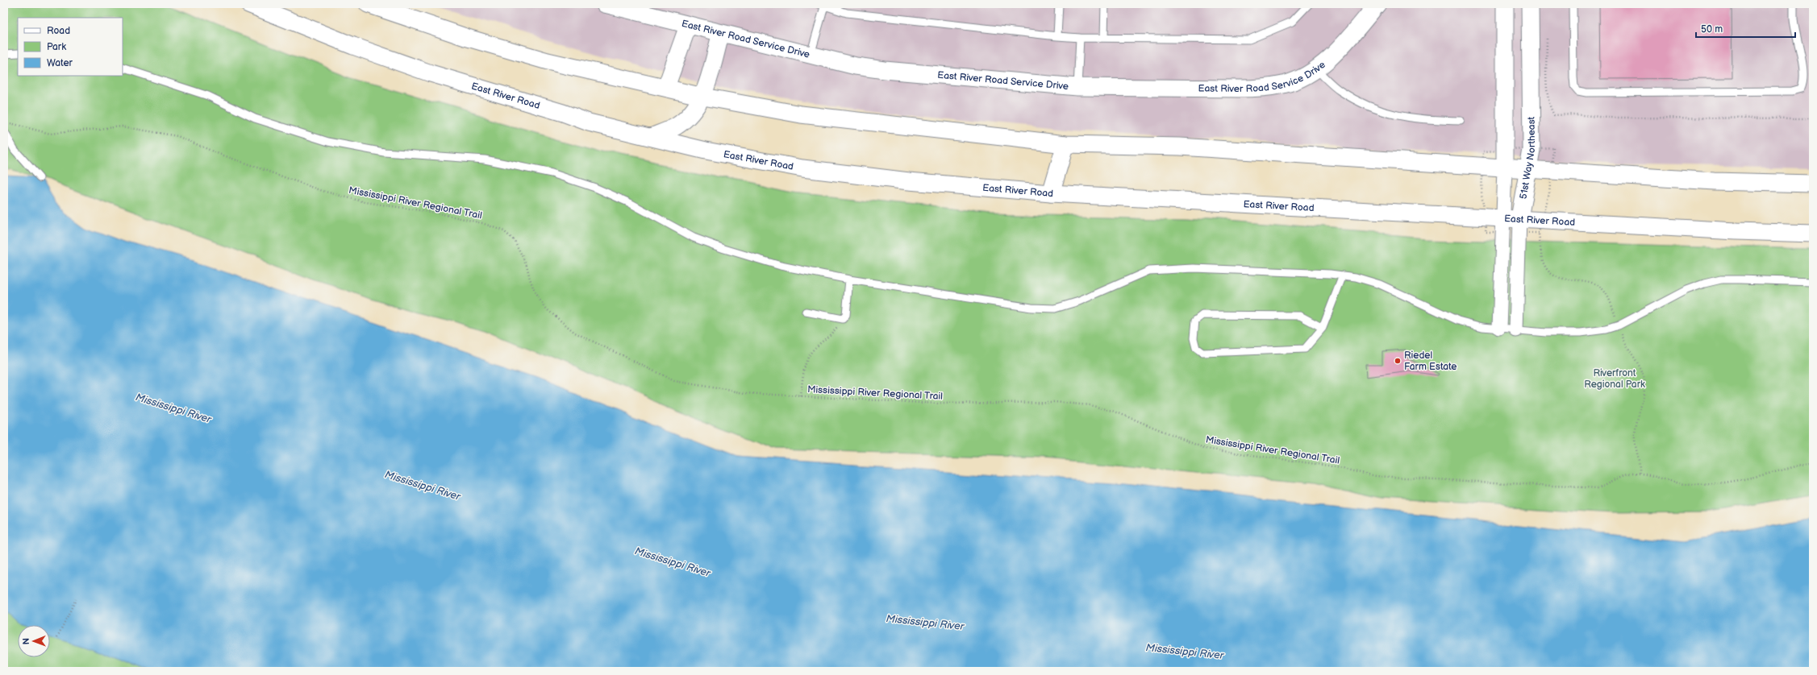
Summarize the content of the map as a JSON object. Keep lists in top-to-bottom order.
{
  "streets": {
    "street": ["East River Road Service Drive", "East River Road", "51st Way Northeast"],
    "path": ["Mississippi River Regional Trail"]
  },
  "crossings": [
    ["East River Road", "51st Way Northeast"]
  ],
  "water": ["Mississippi River"],
  "parks": ["Riverfront Regional Park"],
  "places": ["Riedel Farm Estate"],
  "legend": ["Road", "Park", "Water"],
  "scale_bar": "50 m",
  "north": "left"
}
